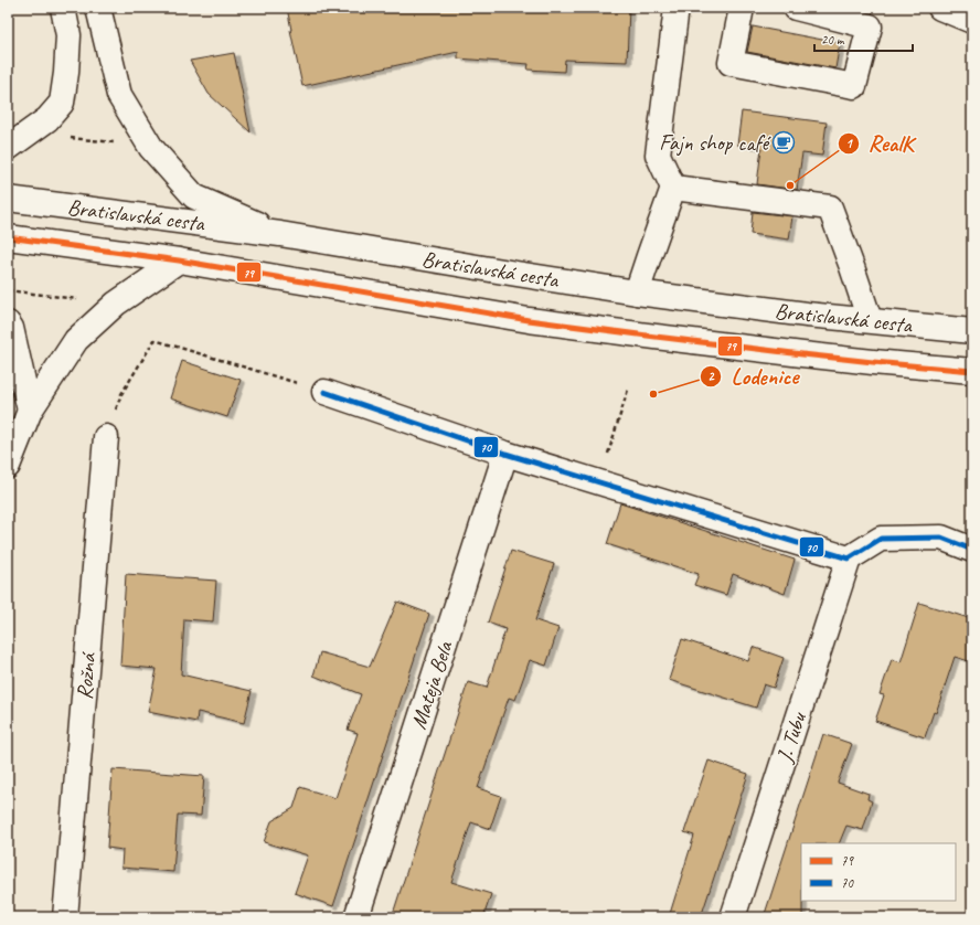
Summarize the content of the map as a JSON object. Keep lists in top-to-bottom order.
{
  "streets": {
    "main road": [
      "Bratislavská cesta",
      "Rožná",
      "Mateja Bela",
      "J. Tubu"
    ]
  },
  "places": {
    "cafe": ["Fajn shop café"],
    "other": ["RealK", "Lodenice"]
  },
  "lines": ["transit line 79", "transit line 70"],
  "legend": ["79", "70"],
  "scale_bar": "20 m"
}
